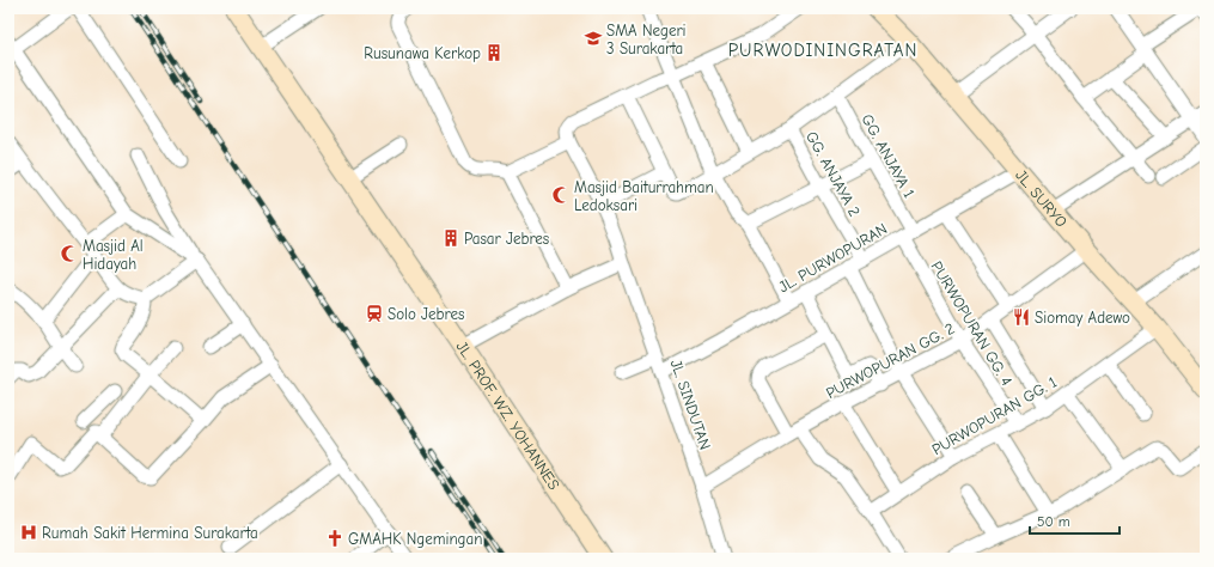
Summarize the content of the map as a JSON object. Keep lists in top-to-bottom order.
{
  "streets": {
    "street": [
      "GG. ANJAYA 1",
      "GG. ANJAYA 2",
      "JL. SURYO",
      "JL. PURWOPURAN",
      "PURWOPURAN GG. 4",
      "PURWOPURAN GG. 2",
      "JL. SINDUTAN",
      "JL. PROF. WZ. YOHANNES",
      "PURWOPURAN GG. 1"
    ]
  },
  "crossings": [
    ["GG. ANJAYA 1", "JL. PURWOPURAN"],
    ["GG. ANJAYA 1", "PURWOPURAN GG. 4"],
    ["GG. ANJAYA 2", "JL. PURWOPURAN"],
    ["JL. SURYO", "JL. PURWOPURAN"],
    ["JL. SURYO", "PURWOPURAN GG. 2"],
    ["JL. SURYO", "PURWOPURAN GG. 1"],
    ["JL. PURWOPURAN", "PURWOPURAN GG. 4"],
    ["JL. PURWOPURAN", "JL. SINDUTAN"],
    ["PURWOPURAN GG. 4", "PURWOPURAN GG. 2"],
    ["PURWOPURAN GG. 4", "PURWOPURAN GG. 1"],
    ["PURWOPURAN GG. 2", "JL. SINDUTAN"]
  ],
  "districts": ["PURWODININGRATAN"],
  "places": {
    "school or university": ["SMA Negeri 3 Surakarta"],
    "building": ["Rusunawa Kerkop", "Pasar Jebres"],
    "mosque": ["Masjid Baiturrahman Ledoksari", "Masjid Al Hidayah"],
    "station": ["Solo Jebres"],
    "restaurant": ["Siomay Adewo"],
    "hospital": ["Rumah Sakit Hermina Surakarta"],
    "church": ["GMAHK Ngemingan"]
  },
  "scale_bar": "50 m"
}
